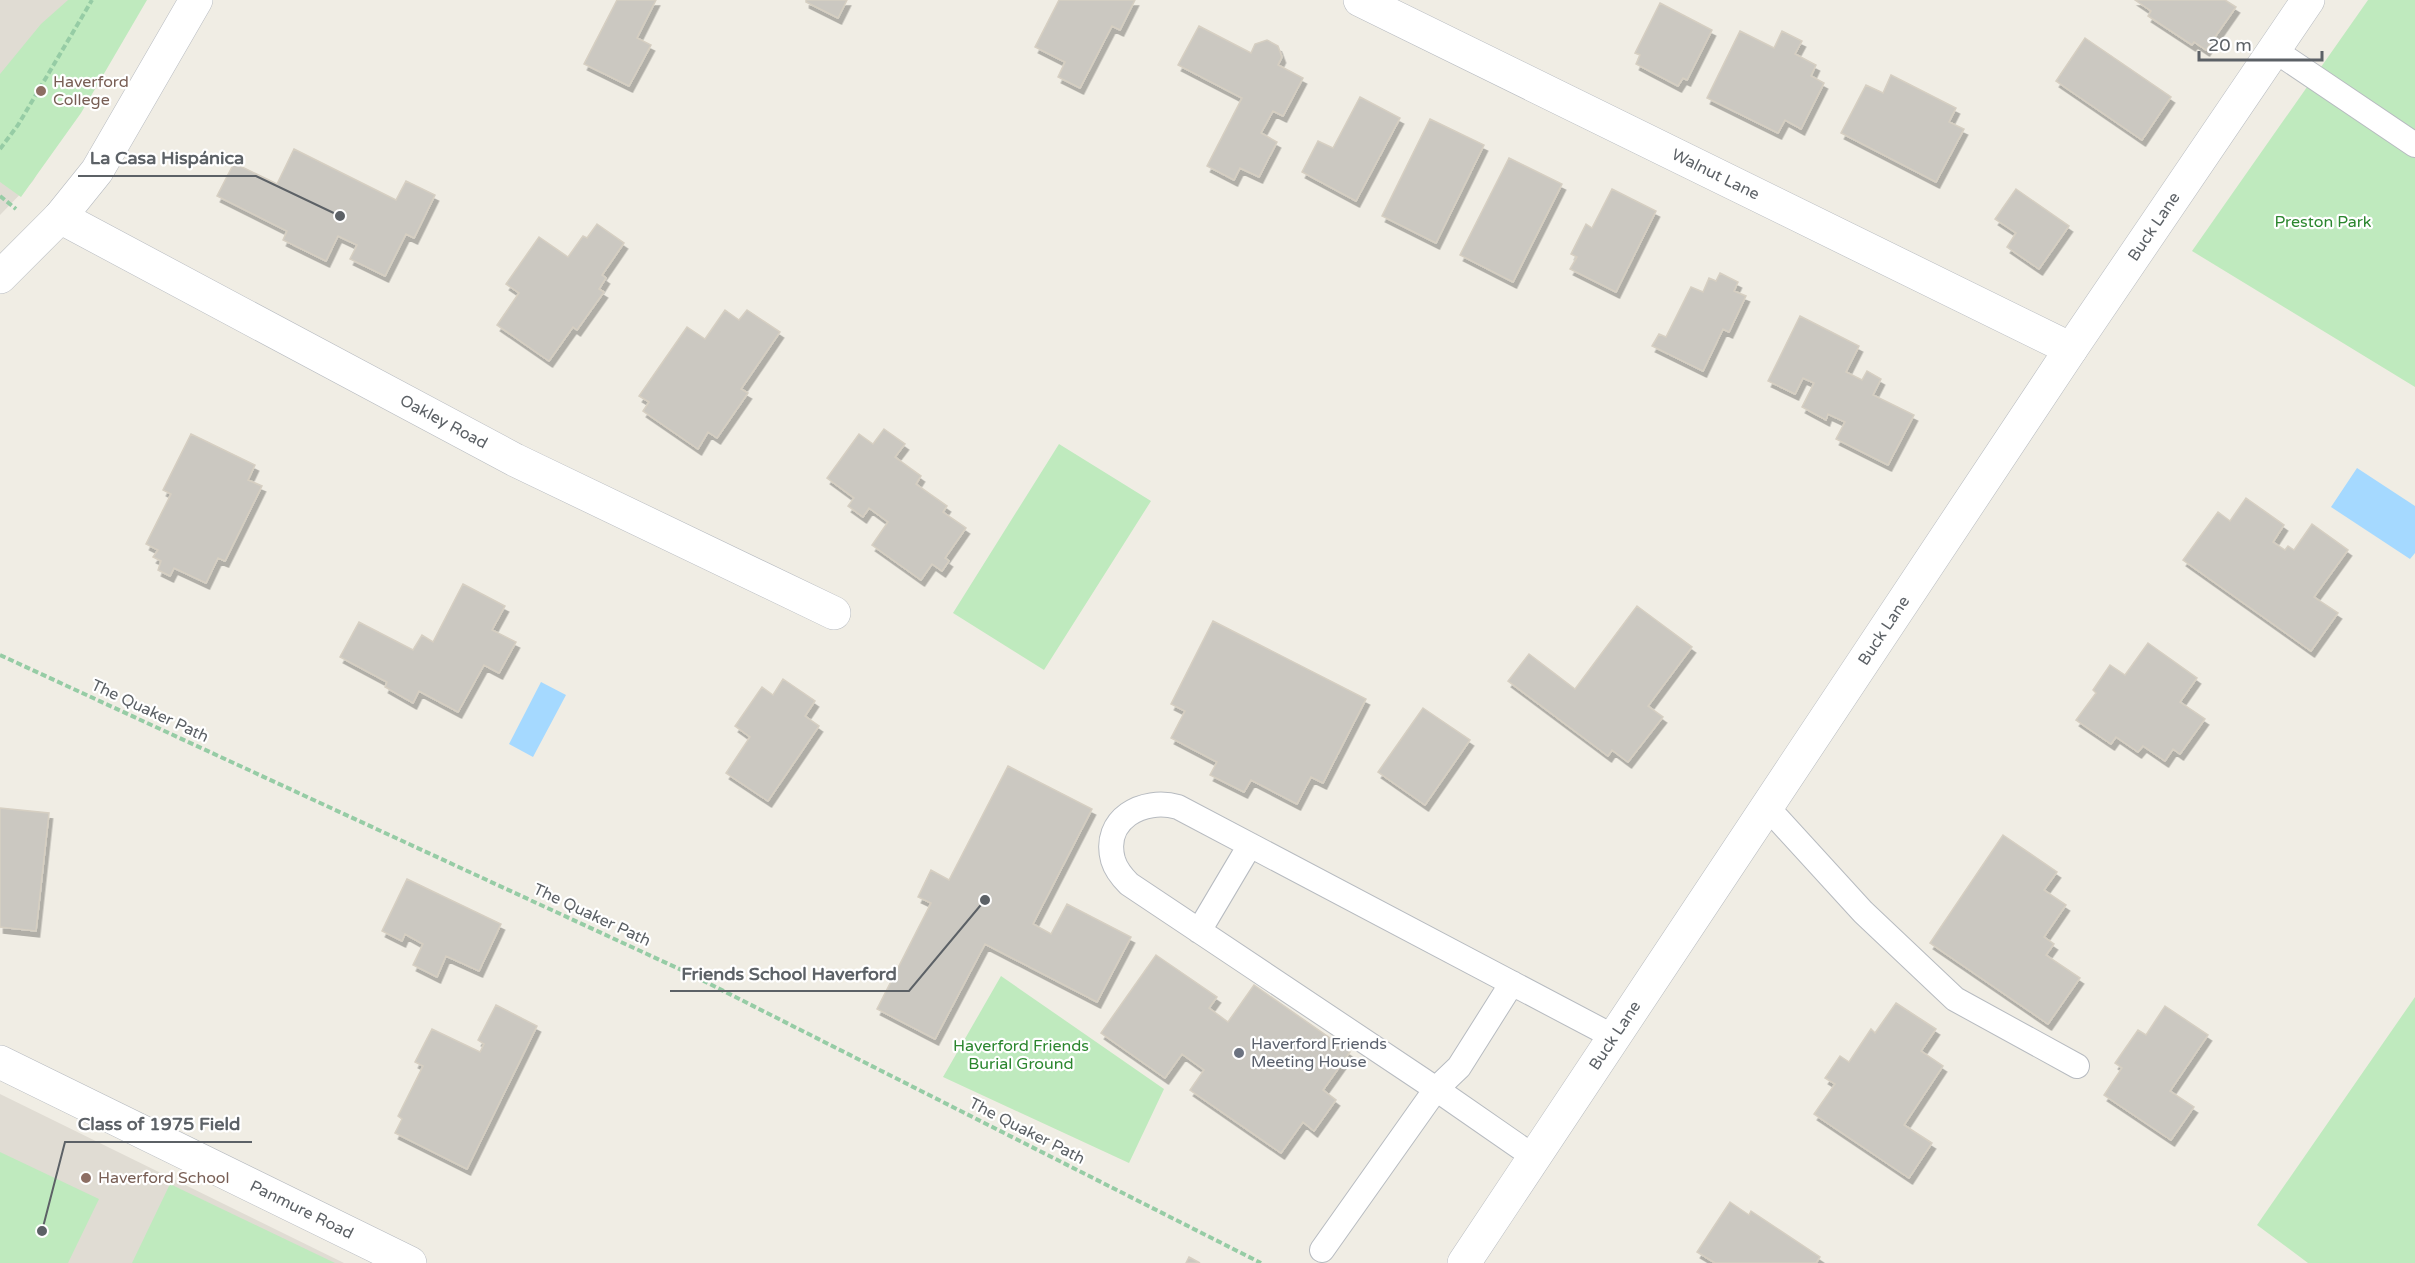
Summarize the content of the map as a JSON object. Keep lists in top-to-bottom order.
{
  "streets": {
    "street": [
      "Walnut Lane",
      "Buck Lane",
      "Oakley Road",
      "Panmure Road"
    ],
    "path": ["The Quaker Path"]
  },
  "crossings": [
    ["Walnut Lane", "Buck Lane"]
  ],
  "parks": ["Preston Park", "Haverford Friends Burial Ground"],
  "places": [
    "Haverford College",
    "La Casa Hispánica",
    "Friends School Haverford",
    "Haverford Friends Meeting House",
    "Haverford School",
    "Class of 1975 Field"
  ],
  "scale_bar": "20 m"
}
